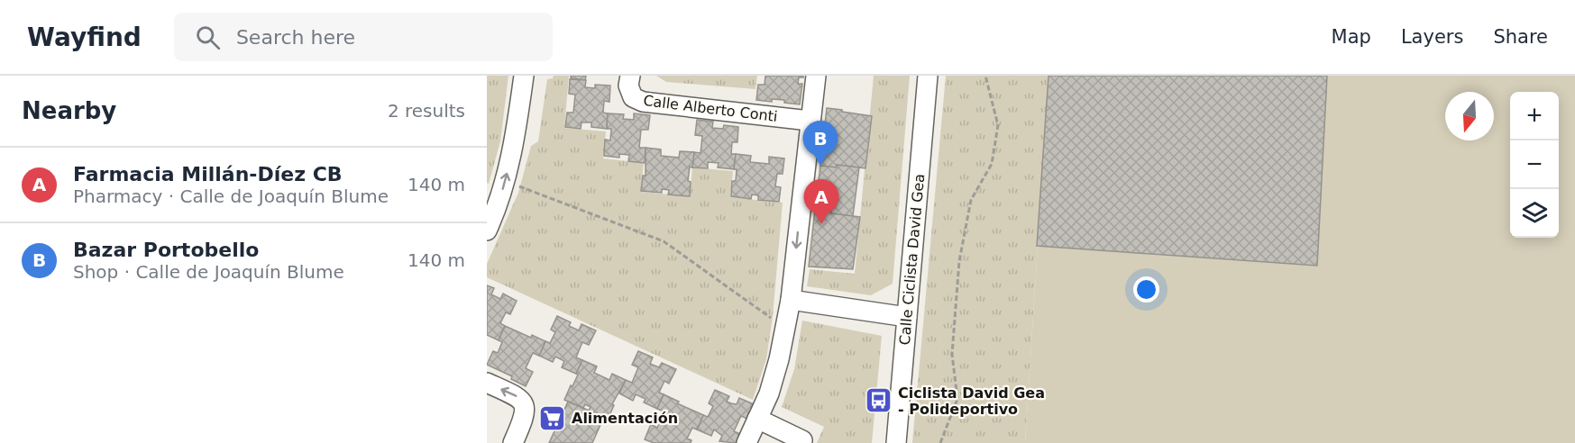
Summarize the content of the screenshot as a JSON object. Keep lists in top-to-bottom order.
{
  "streets": {
    "street": ["Calle Alberto Conti", "Calle Ciclista David Gea"]
  },
  "places": {
    "bus stop": ["Ciclista David Gea - Polideportivo"],
    "supermarket": ["Alimentación"]
  },
  "north": "bottom",
  "page": {
    "header": "Wayfind",
    "search": "Search here",
    "nav": ["Map", "Layers", "Share"],
    "heading": ["Nearby", "2 results"],
    "map_buttons": ["+", "−"],
    "pins": ["B", "A"],
    "list": [
      {
        "mark": "A",
        "name": "Farmacia Millán-Díez CB",
        "note": "Pharmacy · Calle de Joaquín Blume",
        "value": "140 m"
      },
      {
        "mark": "B",
        "name": "Bazar Portobello",
        "note": "Shop · Calle de Joaquín Blume",
        "value": "140 m"
      }
    ]
  }
}
